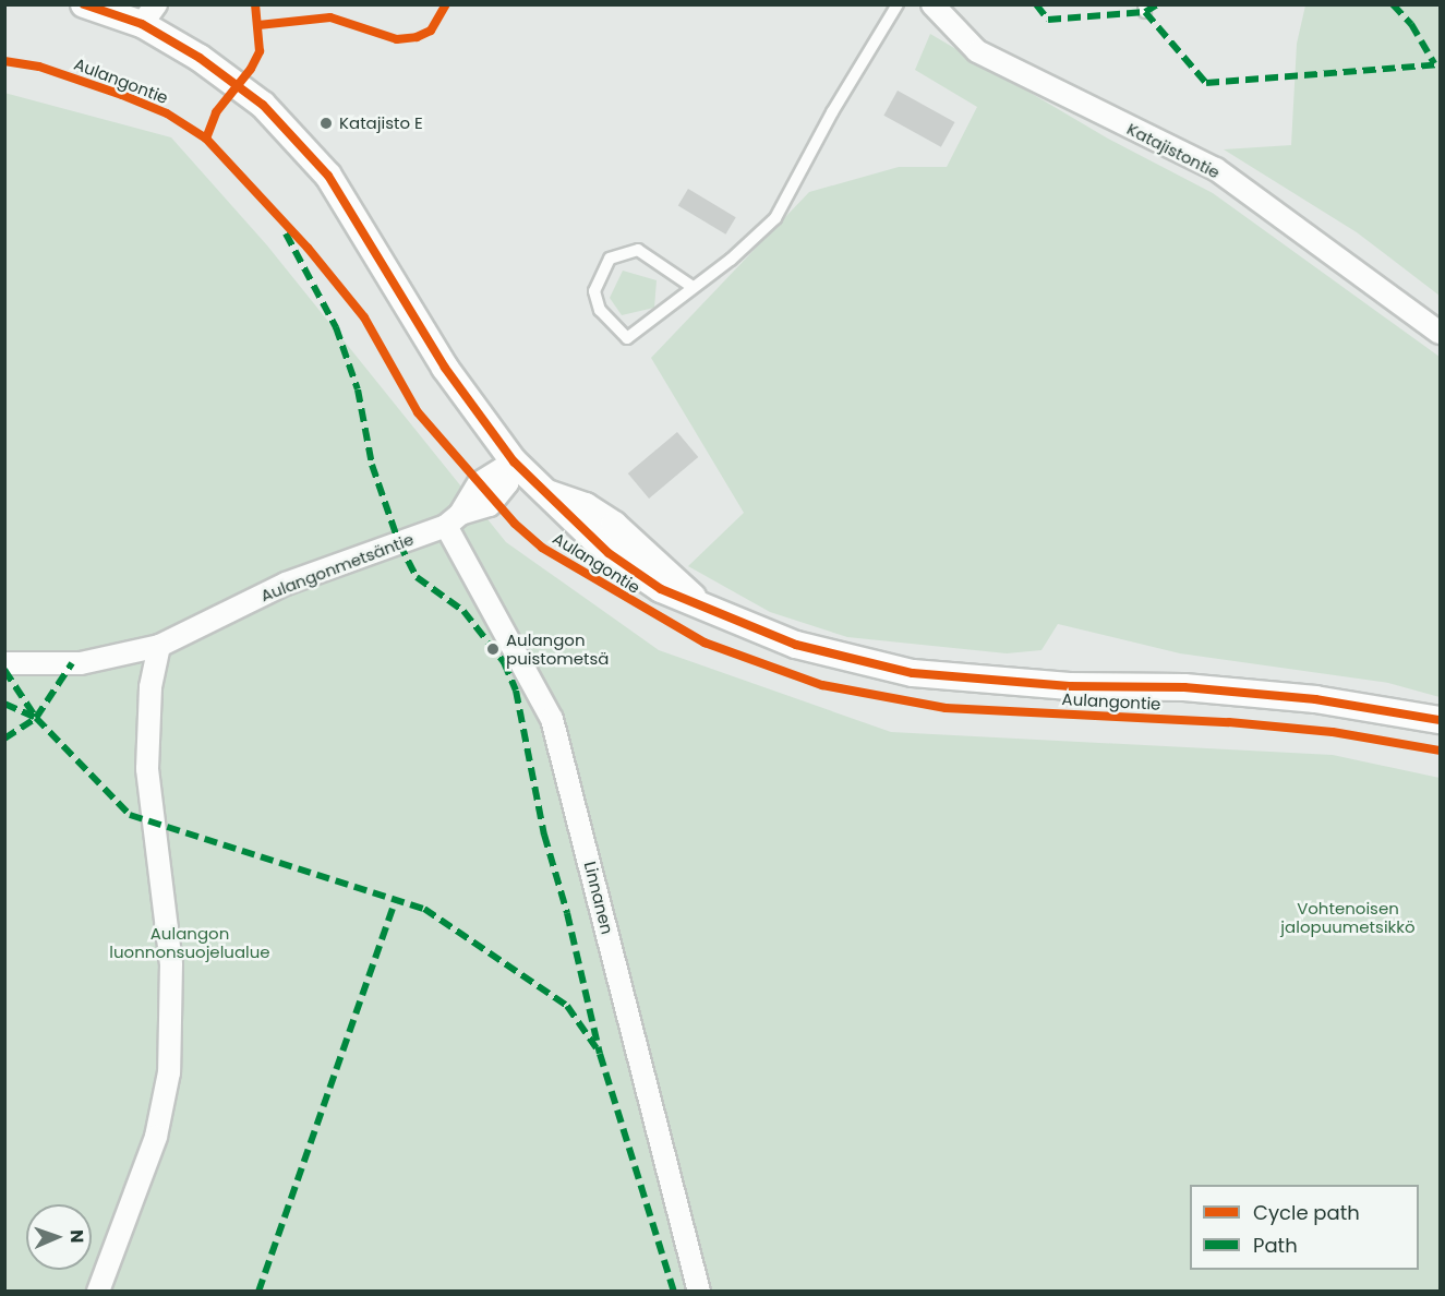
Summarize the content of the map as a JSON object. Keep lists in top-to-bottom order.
{
  "streets": {
    "street": [
      "Aulangontie",
      "Katajistontie",
      "Aulangonmetsäntie",
      "Linnanen"
    ]
  },
  "crossings": [
    ["Aulangontie", "Aulangonmetsäntie"],
    ["Aulangonmetsäntie", "Linnanen"]
  ],
  "parks": ["Vohtenoisen jalopuumetsikkö", "Aulangon luonnonsuojelualue"],
  "places": ["Katajisto E", "Aulangon puistometsä"],
  "legend": ["Cycle path", "Path"],
  "north": "right"
}
